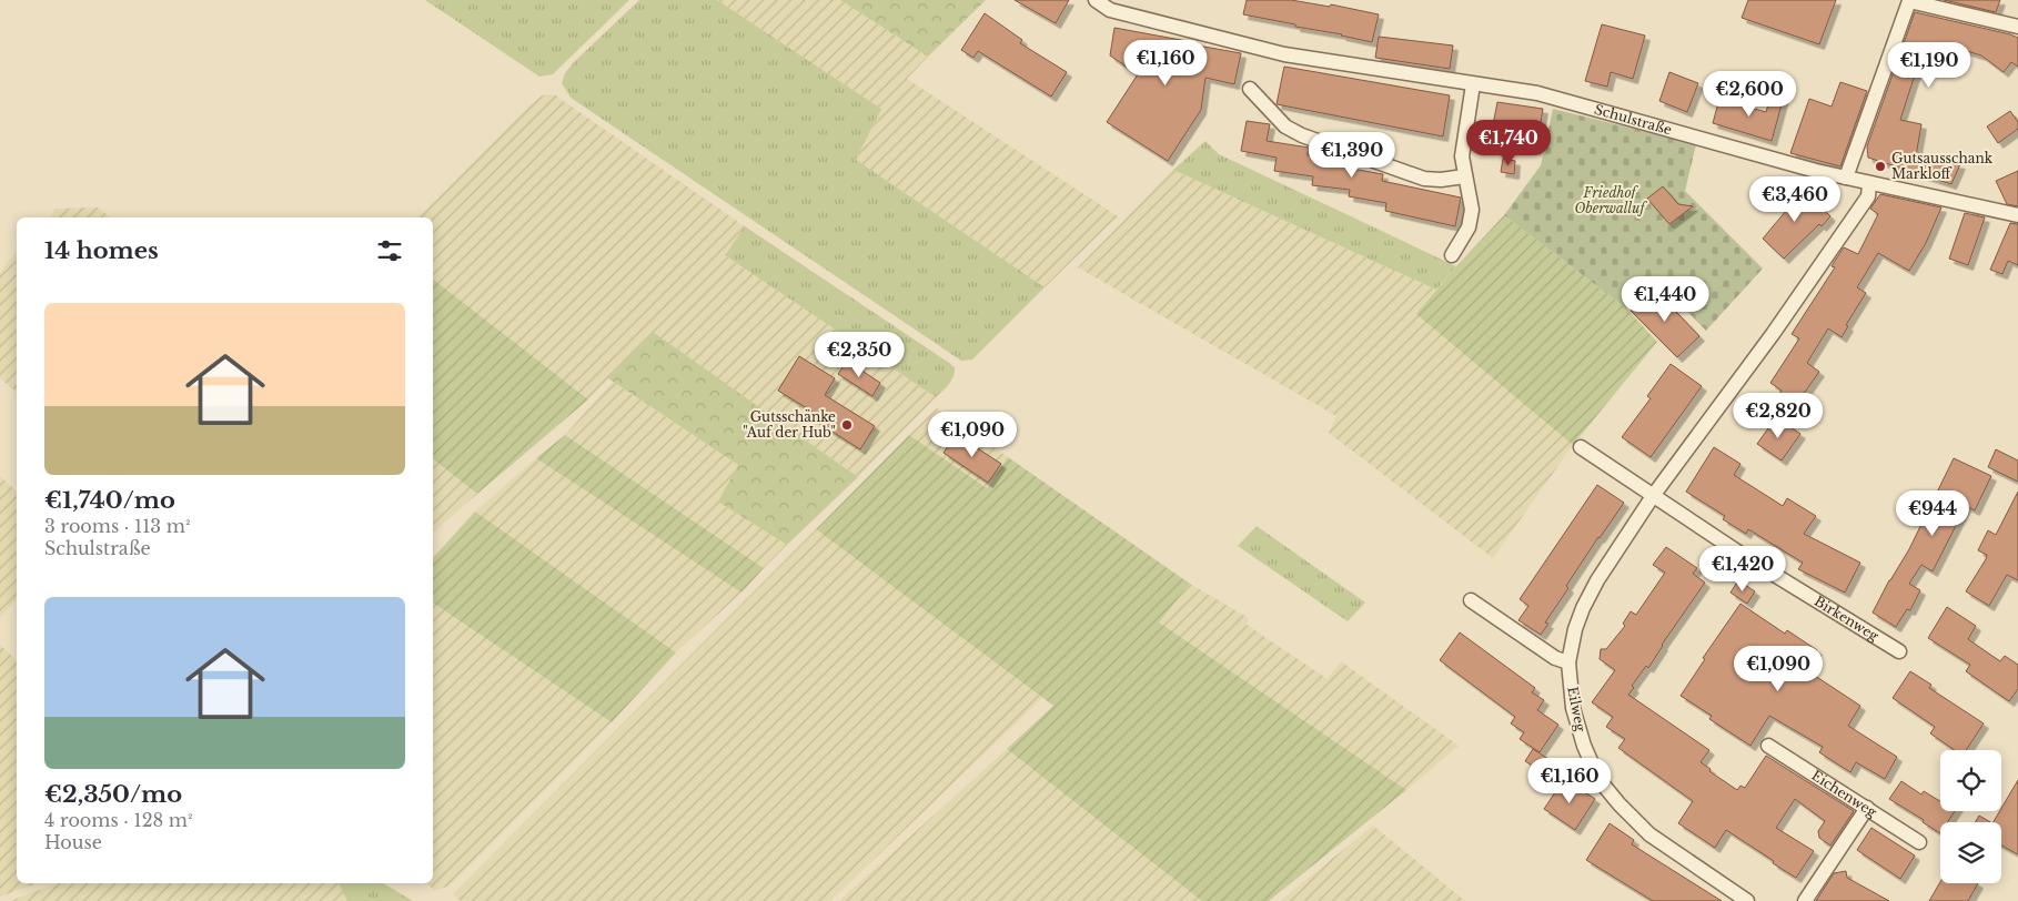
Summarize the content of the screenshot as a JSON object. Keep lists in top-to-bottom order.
{
  "streets": {
    "street": [
      "Schulstraße",
      "Birkenweg",
      "Eilweg",
      "Eichenweg"
    ]
  },
  "crossings": [
    ["Schulstraße", "Eilweg"],
    ["Birkenweg", "Eilweg"]
  ],
  "parks": ["Friedhof Oberwalluf"],
  "places": ["Gutsausschank Markloff", "Gutsschänke \"Auf der Hub\""],
  "page": {
    "price": [
      "€1,160",
      "€1,190",
      "€2,600",
      "€1,740",
      "€1,390",
      "€3,460",
      "€1,440",
      "€2,350",
      "€2,820",
      "€1,090",
      "€944",
      "€1,420",
      "€1,090",
      "€1,160"
    ],
    "heading": "14 homes",
    "list": [
      {
        "name": "€1,740/mo",
        "note": "3 rooms · 113 m² · Schulstraße"
      },
      {
        "name": "€2,350/mo",
        "note": "4 rooms · 128 m² · House"
      }
    ]
  }
}
